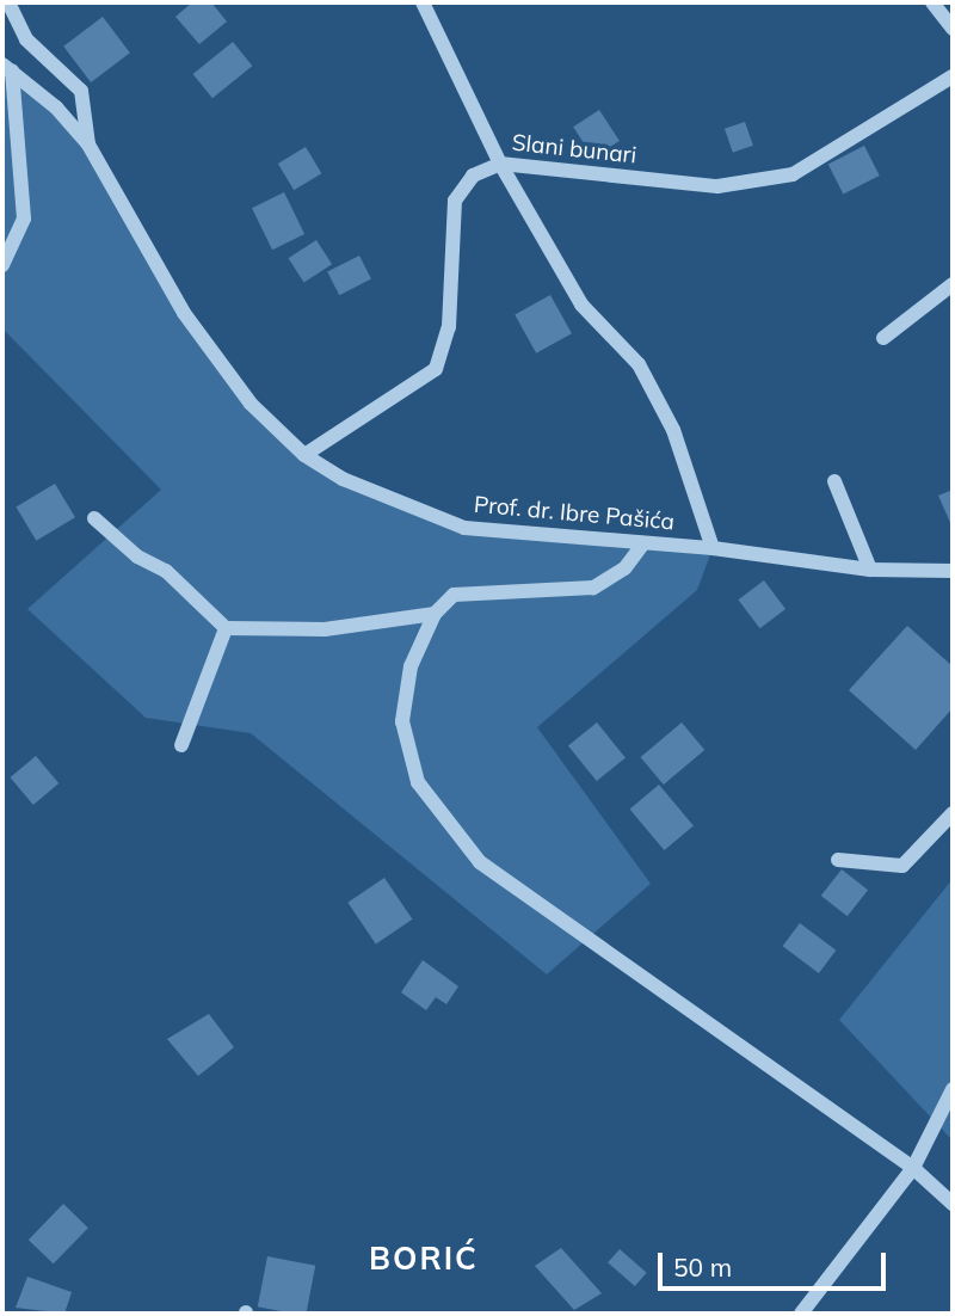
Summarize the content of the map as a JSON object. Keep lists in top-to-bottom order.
{
  "streets": {
    "street": ["Slani bunari", "Prof. dr. Ibre Pašića"]
  },
  "crossings": [
    ["Slani bunari", "Prof. dr. Ibre Pašića"]
  ],
  "districts": ["BORIĆ"],
  "scale_bar": "50 m"
}
